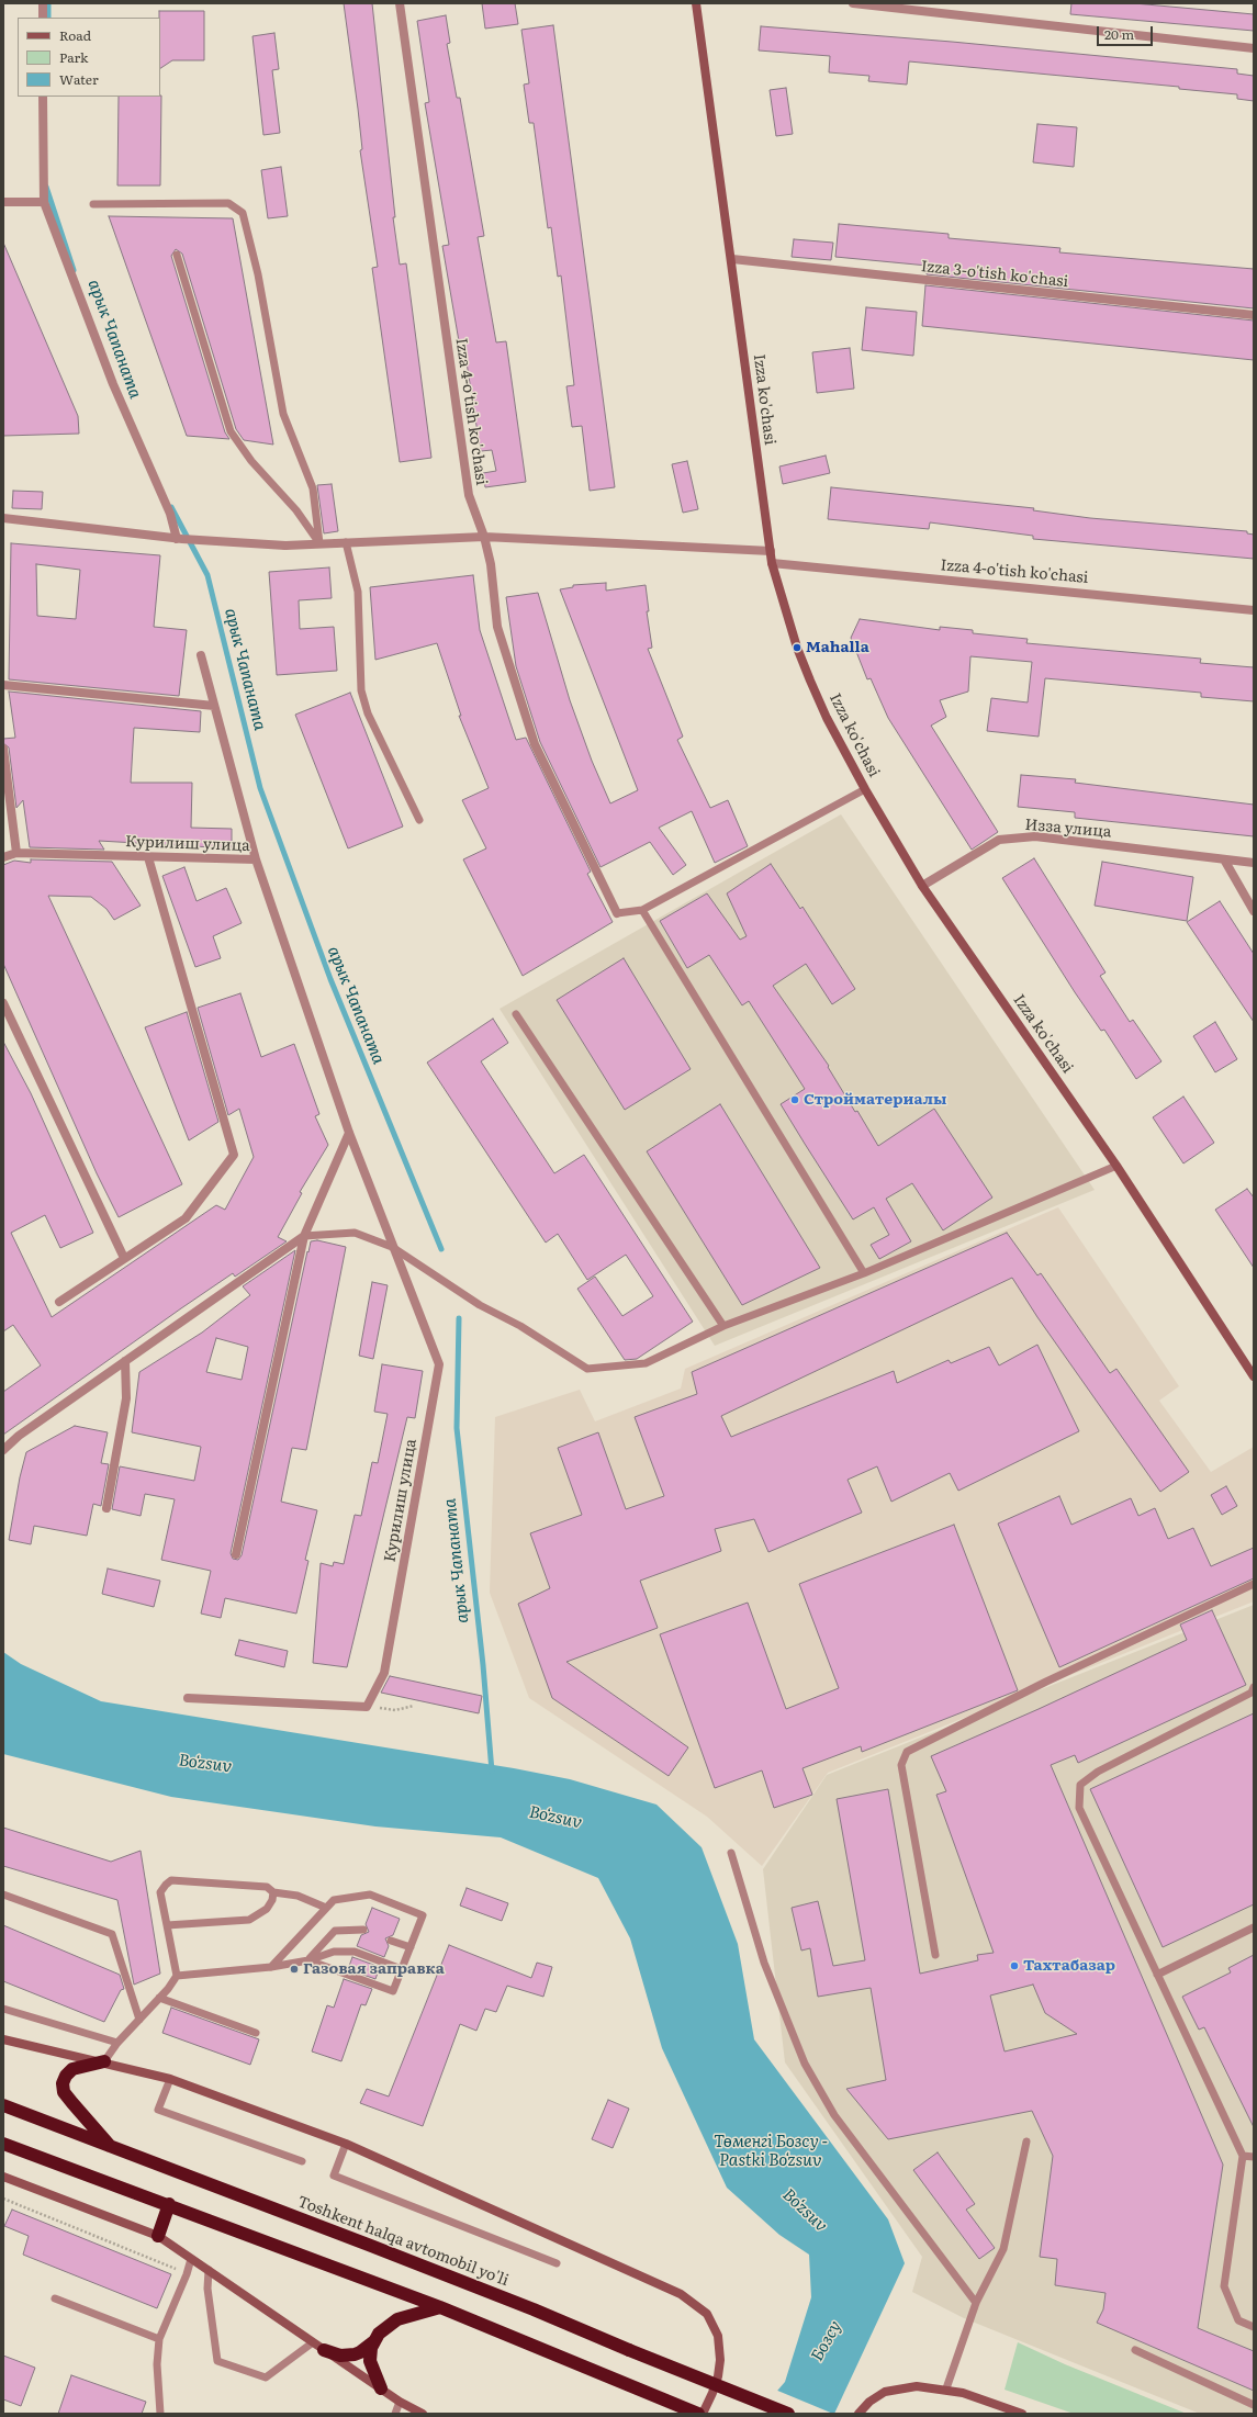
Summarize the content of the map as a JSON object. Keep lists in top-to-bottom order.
{
  "streets": {
    "highway": ["Toshkent halqa avtomobil yo'li"],
    "street": [
      "Izza 3-o'tish ko'chasi",
      "Izza ko'chasi",
      "Izza 4-o'tish ko'chasi",
      "Изза улица",
      "Курилиш улица"
    ]
  },
  "crossings": [
    ["Izza 3-o'tish ko'chasi", "Izza ko'chasi"],
    ["Izza ko'chasi", "Izza 4-o'tish ko'chasi"],
    ["Izza ko'chasi", "Изза улица"]
  ],
  "water": [
    "арык Чапаната",
    "Boʻzsuv",
    "Төменгі Бозсу - Pastki Boʻzsuv",
    "Бозсу"
  ],
  "places": [
    "Mahalla",
    "Стройматериалы",
    "Тахтабазар",
    "Газовая заправка"
  ],
  "legend": ["Road", "Park", "Water"],
  "scale_bar": "20 m"
}
